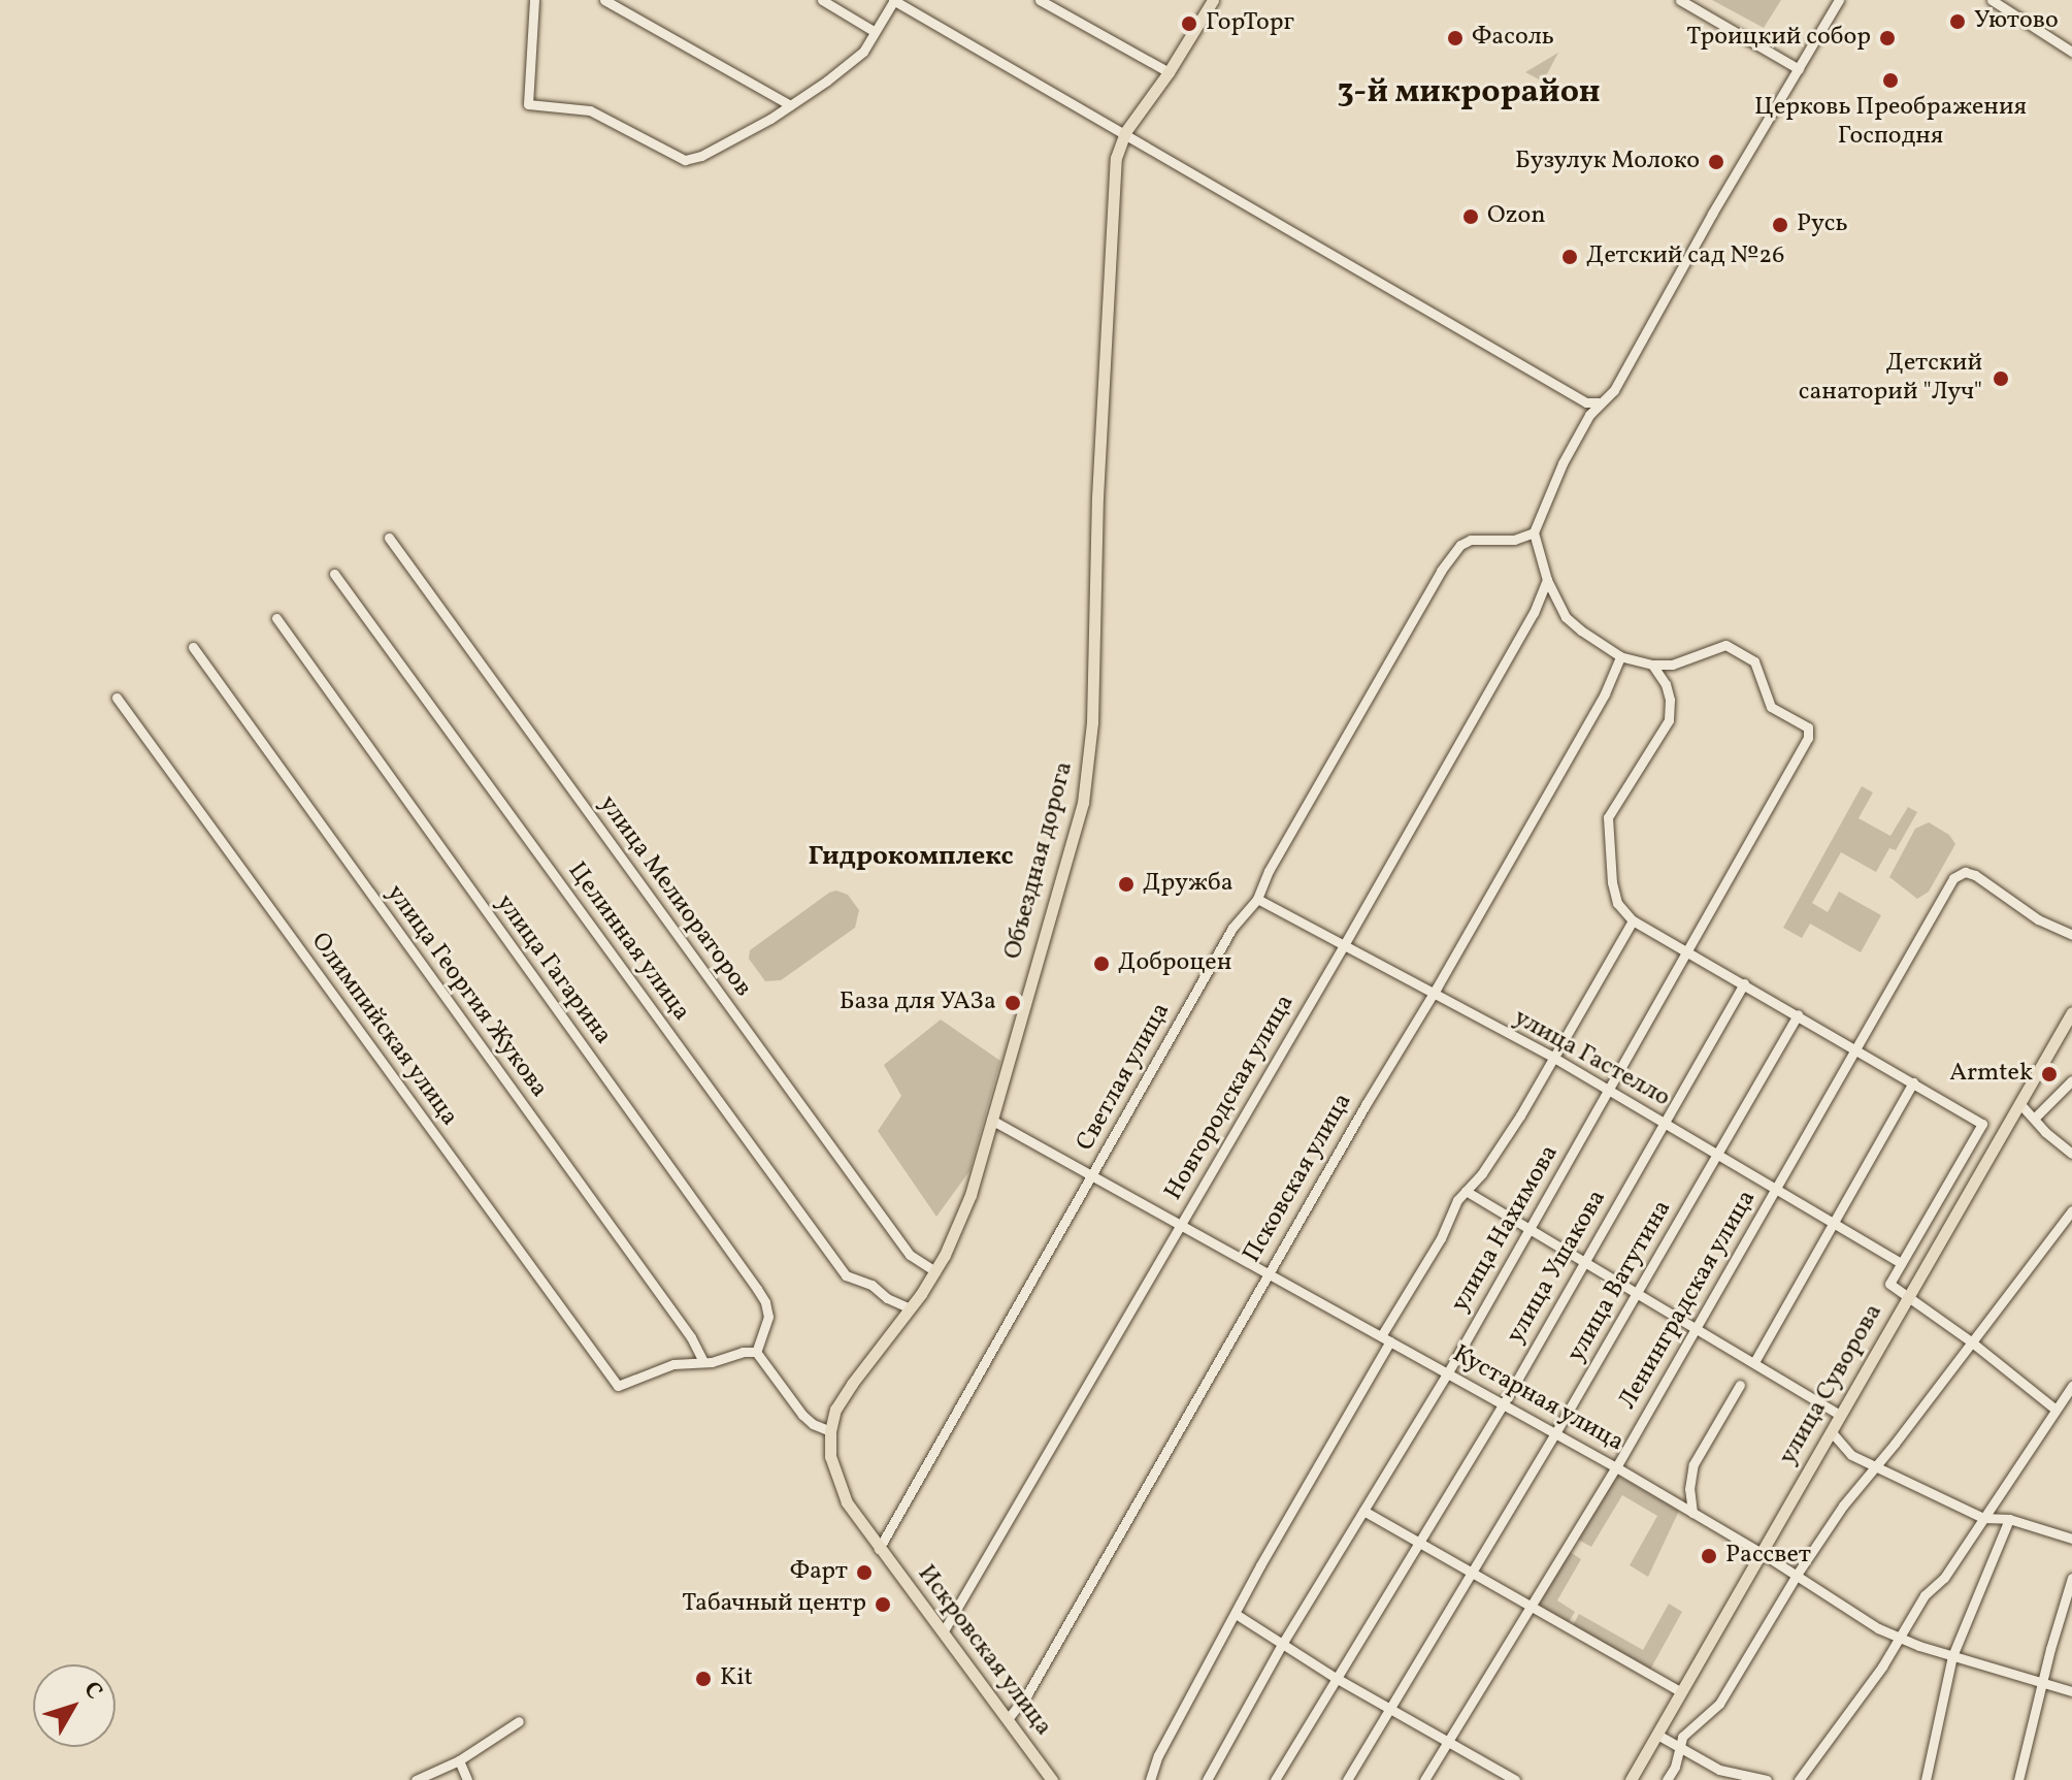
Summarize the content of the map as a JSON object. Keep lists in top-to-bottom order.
{
  "streets": {
    "main road": ["Объездная дорога", "улица Суворова", "Искровская улица"],
    "street": [
      "улица Мелиораторов",
      "Целинная улица",
      "улица Гагарина",
      "улица Георгия Жукова",
      "Олимпийская улица",
      "улица Гастелло",
      "Светлая улица",
      "Новгородская улица",
      "Псковская улица",
      "улица Нахимова",
      "улица Ушакова",
      "улица Ватутина",
      "Ленинградская улица",
      "Кустарная улица"
    ]
  },
  "crossings": [
    ["Объездная дорога", "улица Мелиораторов"],
    ["Объездная дорога", "Целинная улица"],
    ["Объездная дорога", "Светлая улица"],
    ["Объездная дорога", "Кустарная улица"],
    ["Объездная дорога", "Искровская улица"],
    ["улица Георгия Жукова", "Олимпийская улица"],
    ["улица Гастелло", "Светлая улица"],
    ["улица Гастелло", "Новгородская улица"],
    ["улица Гастелло", "Псковская улица"],
    ["улица Гастелло", "улица Нахимова"],
    ["улица Гастелло", "улица Ушакова"],
    ["улица Гастелло", "улица Ватутина"],
    ["улица Гастелло", "Ленинградская улица"],
    ["Светлая улица", "Кустарная улица"],
    ["Светлая улица", "Искровская улица"],
    ["Новгородская улица", "Кустарная улица"],
    ["Новгородская улица", "Искровская улица"],
    ["Псковская улица", "Кустарная улица"],
    ["Псковская улица", "Искровская улица"],
    ["улица Нахимова", "Кустарная улица"],
    ["улица Ушакова", "Кустарная улица"],
    ["улица Ватутина", "Кустарная улица"],
    ["Ленинградская улица", "Кустарная улица"],
    ["улица Суворова", "Кустарная улица"]
  ],
  "districts": ["3-й микрорайон", "Гидрокомплекс"],
  "places": [
    "Уютово",
    "ГорТорг",
    "Фасоль",
    "Троицкий собор",
    "Церковь Преображения Господня",
    "Бузулук Молоко",
    "Ozon",
    "Русь",
    "Детский сад №26",
    "Детский санаторий \"Луч\"",
    "Дружба",
    "Доброцен",
    "База для УАЗа",
    "Armtek",
    "Рассвет",
    "Фарт",
    "Табачный центр",
    "Kit"
  ],
  "north": "top right"
}
